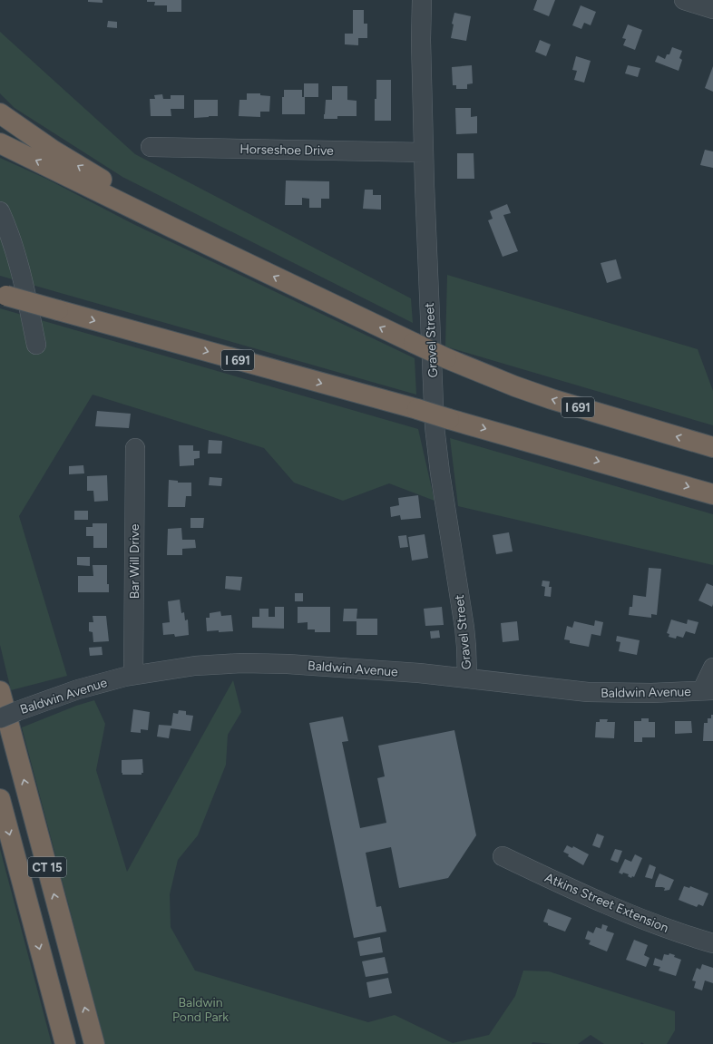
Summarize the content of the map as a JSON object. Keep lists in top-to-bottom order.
{
  "streets": {
    "highway": ["I 691", "CT 15"],
    "street": [
      "Horseshoe Drive",
      "Gravel Street",
      "Bar Will Drive",
      "Baldwin Avenue",
      "Atkins Street Extension"
    ]
  },
  "crossings": [
    ["Horseshoe Drive", "Gravel Street"],
    ["Gravel Street", "Baldwin Avenue"],
    ["Bar Will Drive", "Baldwin Avenue"]
  ],
  "parks": ["Baldwin Pond Park"]
}
